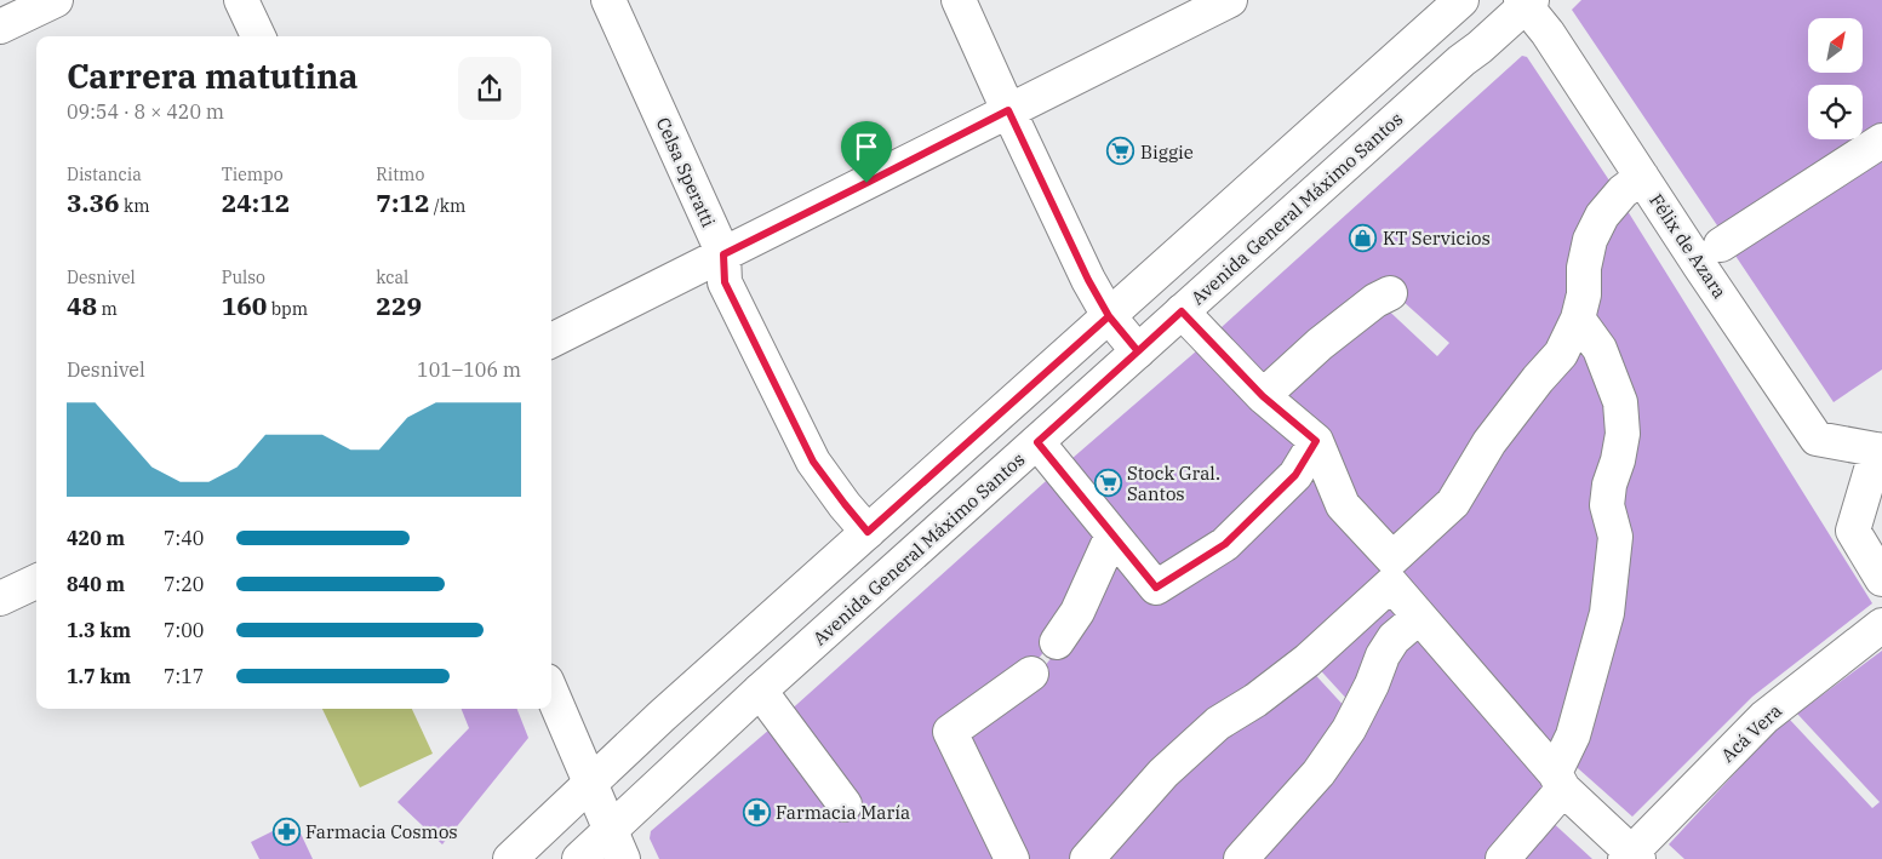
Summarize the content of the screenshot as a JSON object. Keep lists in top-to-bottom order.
{
  "streets": {
    "street": [
      "Celsa Speratti",
      "Avenida General Máximo Santos",
      "Félix de Azara",
      "Acá Vera"
    ]
  },
  "crossings": [
    ["Avenida General Máximo Santos", "Félix de Azara"]
  ],
  "places": {
    "supermarket": ["Biggie", "Stock Gral. Santos"],
    "shop": ["KT Servicios"],
    "pharmacy": ["Farmacia María", "Farmacia Cosmos"]
  },
  "north": "top right",
  "page": {
    "heading": ["Carrera matutina", "09:54 · 8 × 420 m"],
    "stats": [
      ["Distancia", "3.36 km"],
      ["Tiempo", "24:12"],
      ["Ritmo", "7:12 /km"],
      ["Desnivel", "48 m"],
      ["Pulso", "160 bpm"],
      ["kcal", "229"]
    ],
    "chart": ["Desnivel", "101–106 m"],
    "list": [
      {
        "name": "420 m",
        "note": "7:40"
      },
      {
        "name": "840 m",
        "note": "7:20"
      },
      {
        "name": "1.3 km",
        "note": "7:00"
      },
      {
        "name": "1.7 km",
        "note": "7:17"
      }
    ]
  }
}
